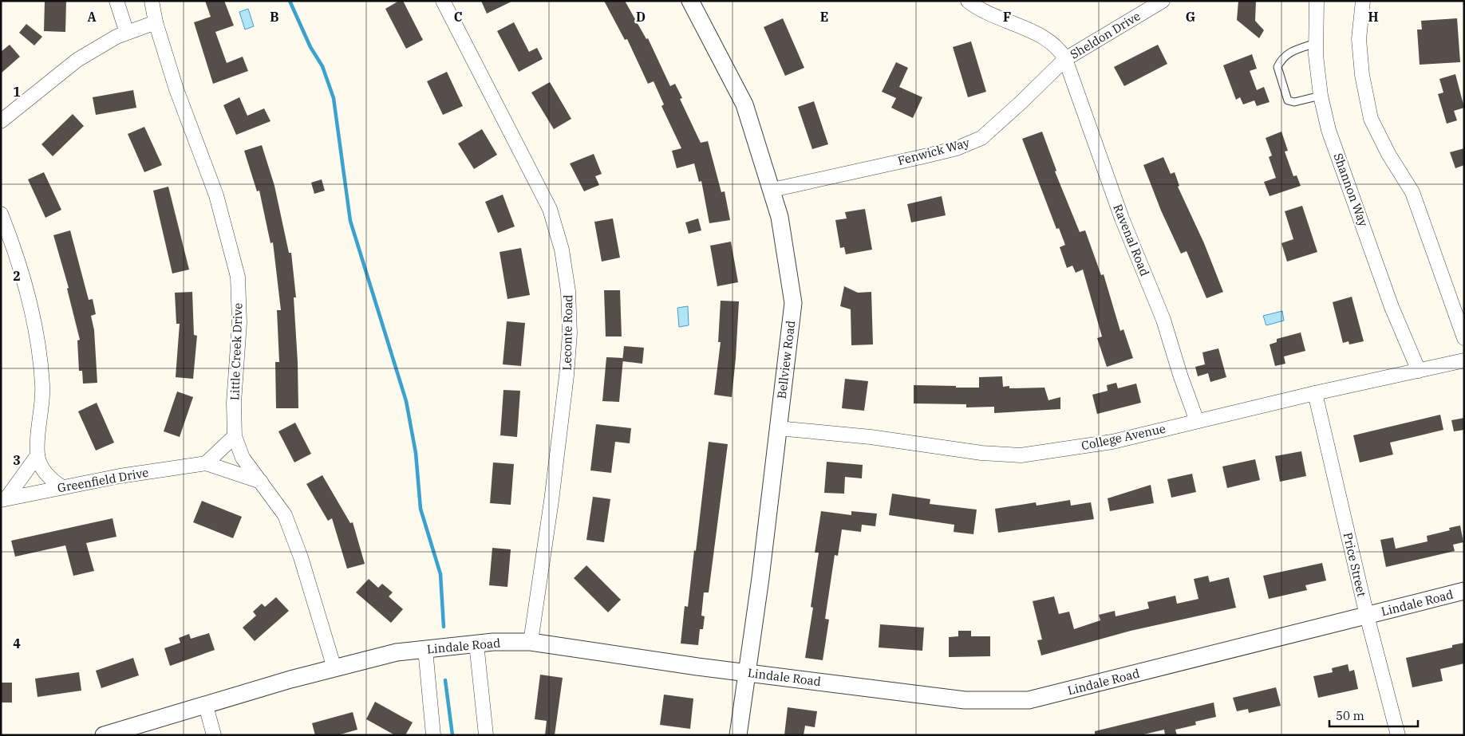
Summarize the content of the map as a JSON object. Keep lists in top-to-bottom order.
{
  "streets": {
    "street": [
      "Sheldon Drive",
      "Fenwick Way",
      "Shannon Way",
      "Ravenal Road",
      "Leconte Road",
      "Little Creek Drive",
      "Bellview Road",
      "College Avenue",
      "Greenfield Drive",
      "Price Street",
      "Lindale Road"
    ]
  },
  "crossings": [
    ["Sheldon Drive", "Fenwick Way"],
    ["Sheldon Drive", "Ravenal Road"],
    ["Fenwick Way", "Ravenal Road"],
    ["Fenwick Way", "Bellview Road"],
    ["Shannon Way", "College Avenue"],
    ["Ravenal Road", "College Avenue"],
    ["Leconte Road", "Lindale Road"],
    ["Little Creek Drive", "Greenfield Drive"],
    ["Little Creek Drive", "Lindale Road"],
    ["Bellview Road", "College Avenue"],
    ["Bellview Road", "Lindale Road"],
    ["College Avenue", "Price Street"],
    ["Price Street", "Lindale Road"]
  ],
  "scale_bar": "50 m",
  "grid": {
    "columns": [
      "A",
      "B",
      "C",
      "D",
      "E",
      "F",
      "G",
      "H"
    ],
    "rows": [
      "1",
      "2",
      "3",
      "4"
    ]
  }
}
